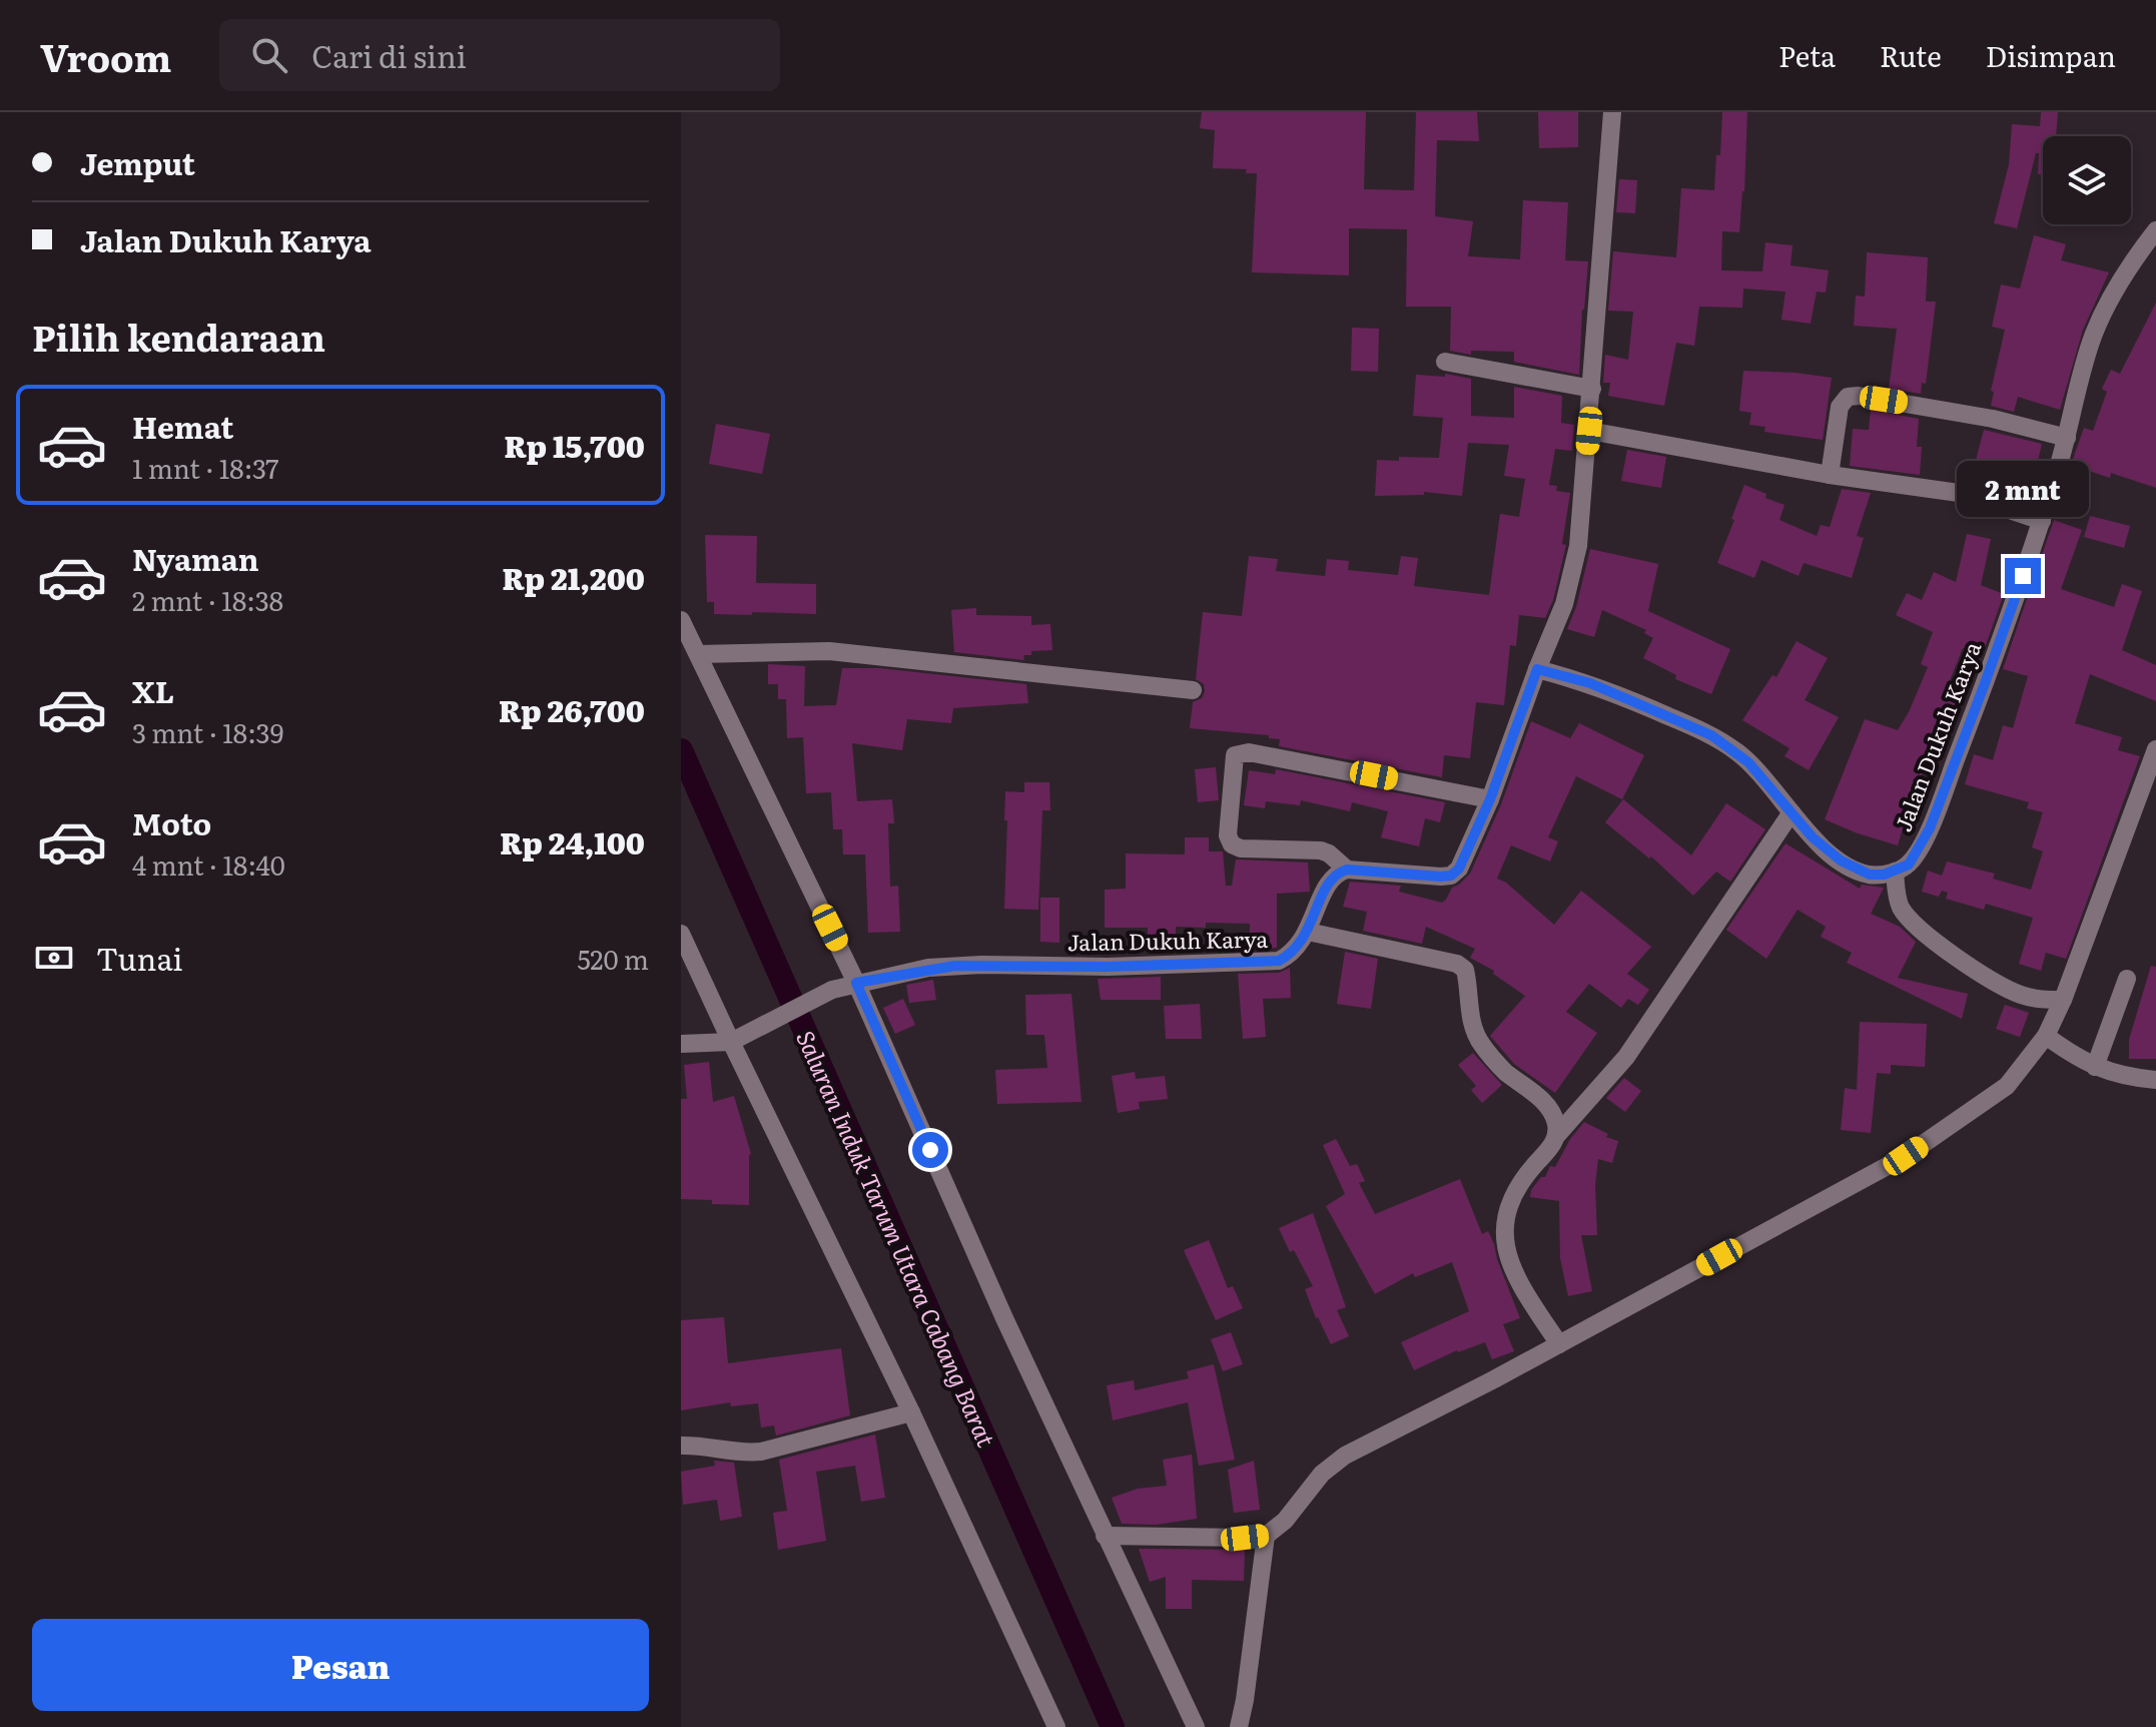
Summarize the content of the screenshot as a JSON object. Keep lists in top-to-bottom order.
{
  "streets": {
    "street": ["Jalan Dukuh Karya"]
  },
  "water": ["Saluran Induk Tarum Utara Cabang Barat"],
  "page": {
    "header": "Vroom",
    "search": "Cari di sini",
    "nav": ["Peta", "Rute", "Disimpan"],
    "banner": ["Jemput", "Jalan Dukuh Karya"],
    "heading": "Pilih kendaraan",
    "list": [
      {
        "name": "Hemat",
        "note": "1 mnt · 18:37",
        "value": "Rp 15,700"
      },
      {
        "name": "Nyaman",
        "note": "2 mnt · 18:38",
        "value": "Rp 21,200"
      },
      {
        "name": "XL",
        "note": "3 mnt · 18:39",
        "value": "Rp 26,700"
      },
      {
        "name": "Moto",
        "note": "4 mnt · 18:40",
        "value": "Rp 24,100"
      }
    ],
    "bubble": "2 mnt",
    "pay": ["Tunai", "520 m"],
    "buttons": "Pesan"
  }
}
